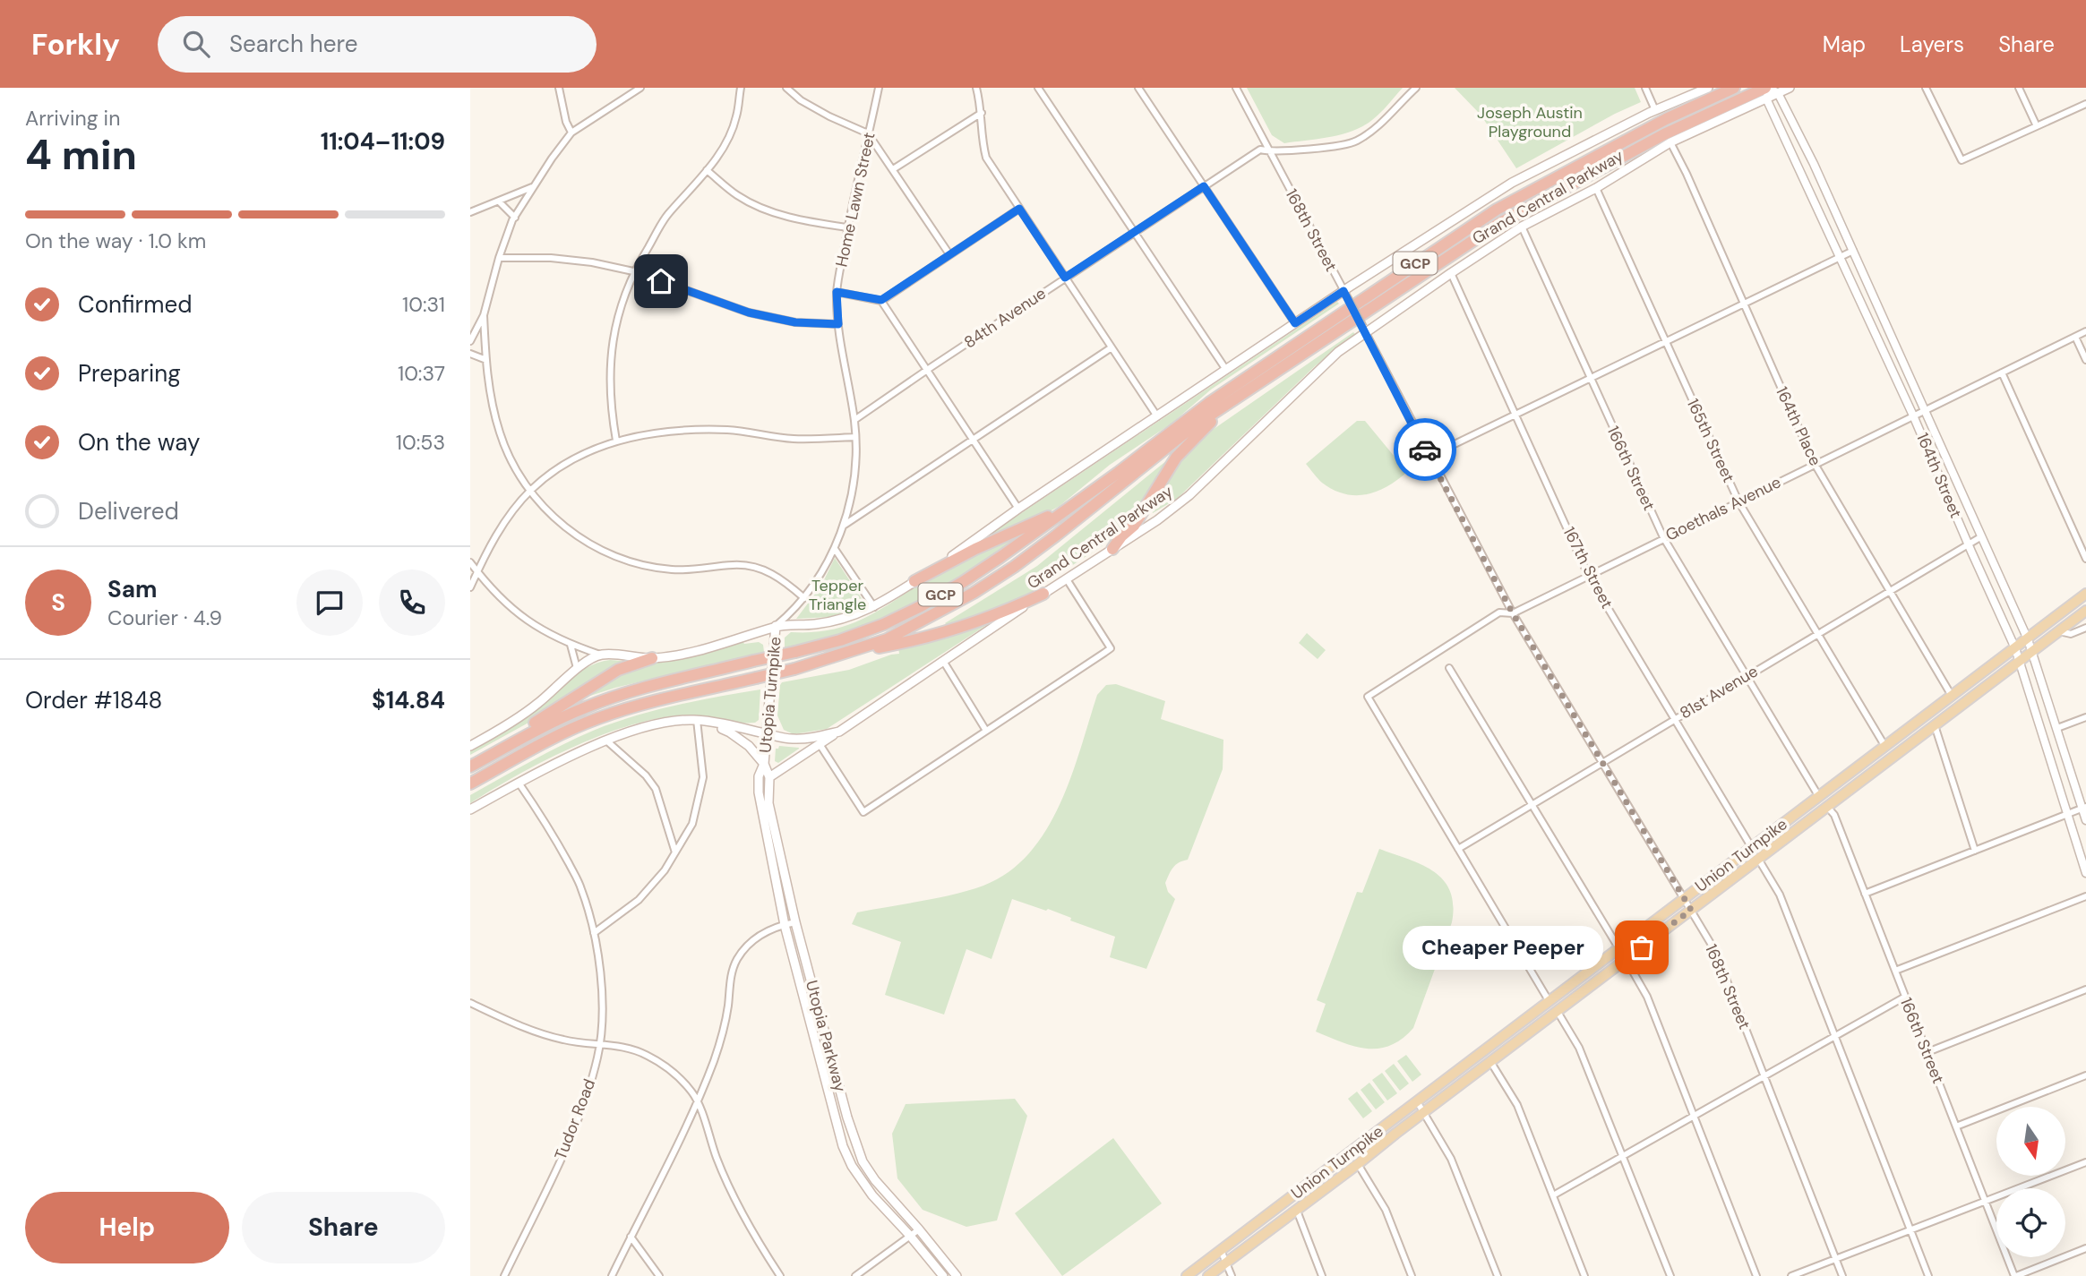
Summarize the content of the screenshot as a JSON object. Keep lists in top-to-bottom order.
{
  "streets": {
    "highway": ["Grand Central Parkway", "GCP"],
    "main road": ["Utopia Turnpike", "Union Turnpike", "Utopia Parkway"],
    "street": [
      "Home Lawn Street",
      "168th Street",
      "84th Avenue",
      "164th Place",
      "165th Street",
      "166th Street",
      "164th Street",
      "Goethals Avenue",
      "167th Street",
      "81st Avenue",
      "Tudor Road"
    ]
  },
  "crossings": [
    ["Grand Central Parkway", "Home Lawn Street"],
    ["Grand Central Parkway", "168th Street"],
    ["Grand Central Parkway", "164th Place"],
    ["Grand Central Parkway", "165th Street"],
    ["Grand Central Parkway", "166th Street"],
    ["Grand Central Parkway", "164th Street"],
    ["Grand Central Parkway", "167th Street"],
    ["Grand Central Parkway", "Utopia Turnpike"],
    ["Grand Central Parkway", "Tudor Road"],
    ["Home Lawn Street", "84th Avenue"],
    ["Home Lawn Street", "Utopia Turnpike"],
    ["168th Street", "84th Avenue"],
    ["168th Street", "Goethals Avenue"],
    ["168th Street", "81st Avenue"],
    ["168th Street", "Union Turnpike"],
    ["164th Place", "Goethals Avenue"],
    ["164th Place", "81st Avenue"],
    ["164th Place", "Union Turnpike"],
    ["165th Street", "Goethals Avenue"],
    ["165th Street", "81st Avenue"],
    ["165th Street", "Union Turnpike"],
    ["166th Street", "Goethals Avenue"],
    ["166th Street", "81st Avenue"],
    ["166th Street", "Union Turnpike"],
    ["164th Street", "Goethals Avenue"],
    ["164th Street", "81st Avenue"],
    ["164th Street", "Union Turnpike"],
    ["Goethals Avenue", "167th Street"],
    ["Goethals Avenue", "81st Avenue"],
    ["167th Street", "81st Avenue"],
    ["167th Street", "Union Turnpike"],
    ["Utopia Turnpike", "Utopia Parkway"]
  ],
  "parks": ["Joseph Austin Playground", "Tepper Triangle"],
  "places": ["Cheaper Peeper"],
  "north": "bottom",
  "page": {
    "header": "Forkly",
    "search": "Search here",
    "nav": ["Map", "Layers", "Share"],
    "heading": ["4 min", "Arriving in", "11:04–11:09"],
    "panel": [
      "Sam",
      "Courier · 4.9",
      "Order #1848",
      "$14.84"
    ],
    "bar": "On the way · 1.0 km",
    "list": [
      ["Confirmed", "10:31"],
      ["Preparing", "10:37"],
      ["On the way", "10:53"],
      "Delivered"
    ],
    "round": "S",
    "bubble": "Cheaper Peeper",
    "buttons": ["Help", "Share"]
  }
}
